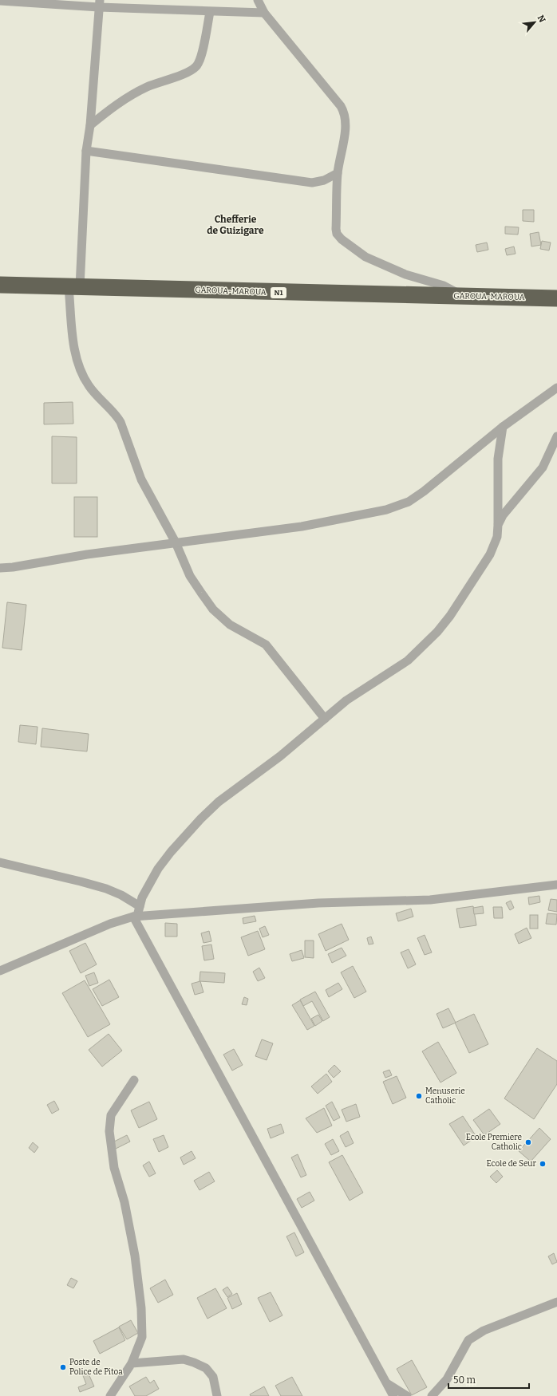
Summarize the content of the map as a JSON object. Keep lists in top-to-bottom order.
{
  "streets": {
    "highway": ["GAROUA-MAROUA", "N1"]
  },
  "districts": ["Chefferie de Guizigare"],
  "places": [
    "Menuserie Catholic",
    "Ecole Premiere Catholic",
    "Ecole de Seur",
    "Poste de Police de Pitoa"
  ],
  "scale_bar": "50 m",
  "north": "top right"
}
